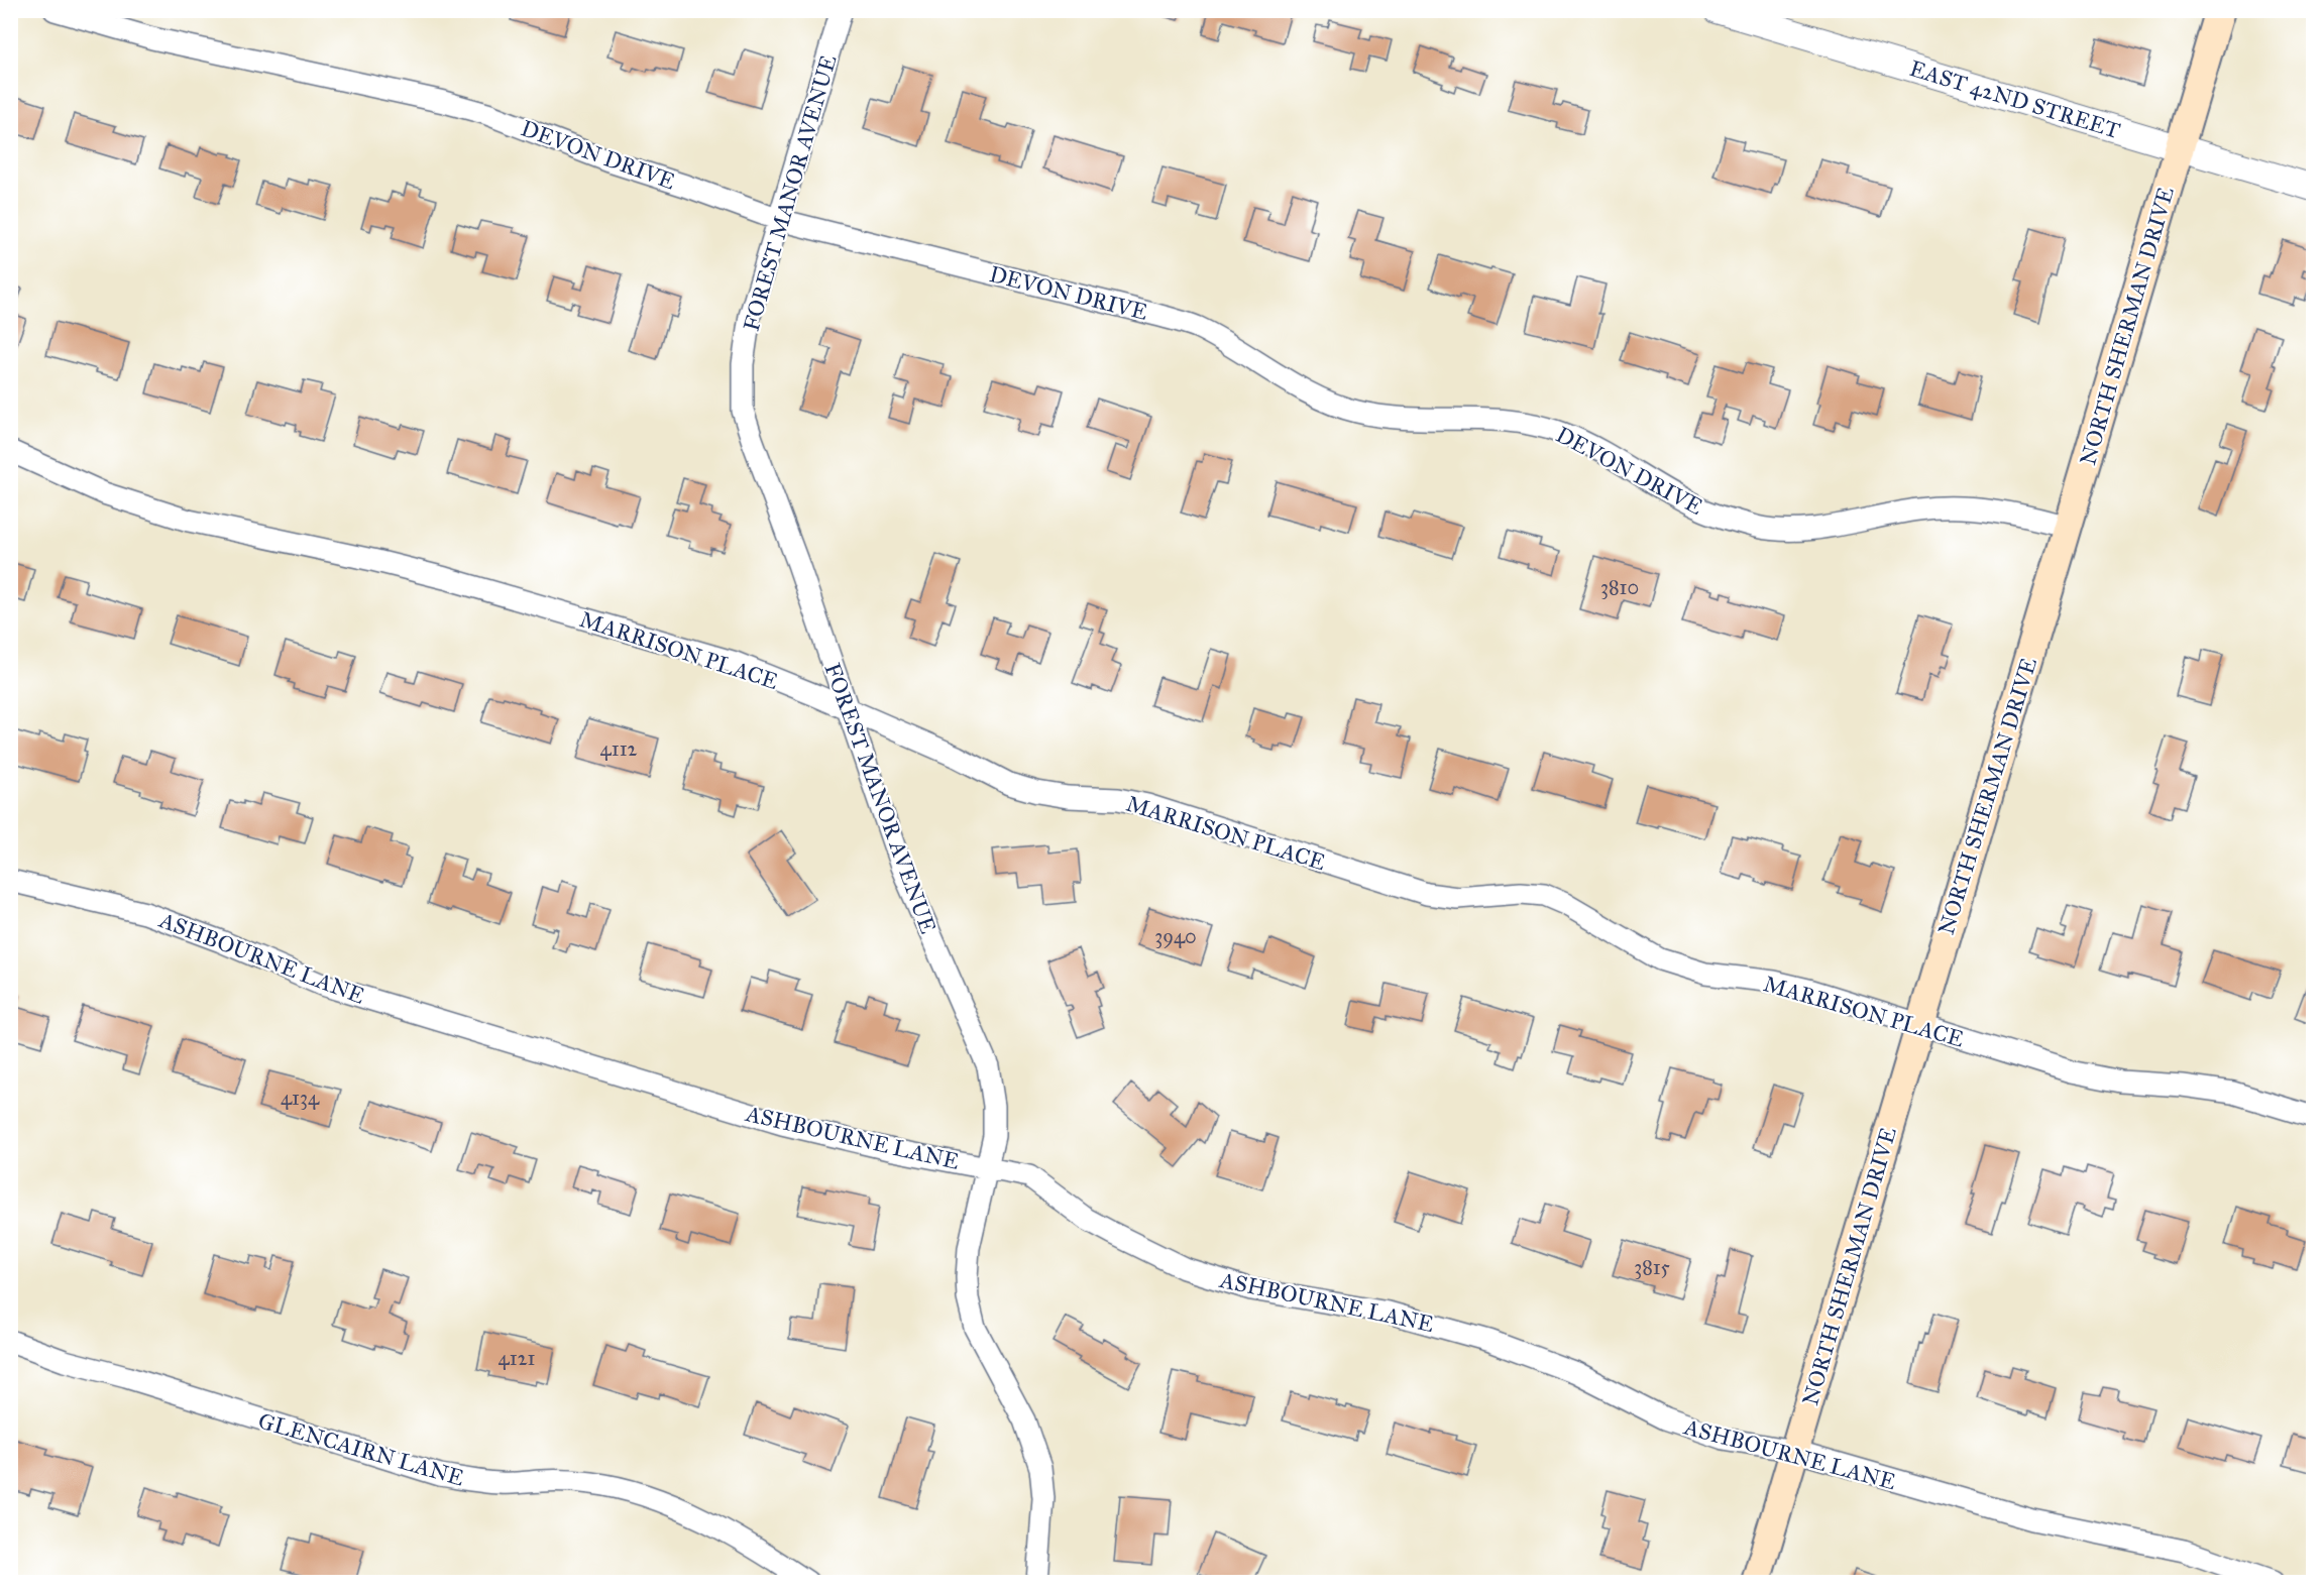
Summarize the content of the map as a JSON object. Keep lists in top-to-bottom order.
{
  "streets": {
    "main road": ["NORTH SHERMAN DRIVE"],
    "street": [
      "EAST 42ND STREET",
      "DEVON DRIVE",
      "FOREST MANOR AVENUE",
      "MARRISON PLACE",
      "ASHBOURNE LANE",
      "GLENCAIRN LANE"
    ]
  },
  "crossings": [
    ["EAST 42ND STREET", "NORTH SHERMAN DRIVE"],
    ["DEVON DRIVE", "FOREST MANOR AVENUE"],
    ["DEVON DRIVE", "NORTH SHERMAN DRIVE"],
    ["FOREST MANOR AVENUE", "MARRISON PLACE"],
    ["FOREST MANOR AVENUE", "ASHBOURNE LANE"],
    ["NORTH SHERMAN DRIVE", "MARRISON PLACE"],
    ["NORTH SHERMAN DRIVE", "ASHBOURNE LANE"]
  ],
  "house_numbers": [
    "3810",
    "4112",
    "3940",
    "4134",
    "3815",
    "4121"
  ]
}
